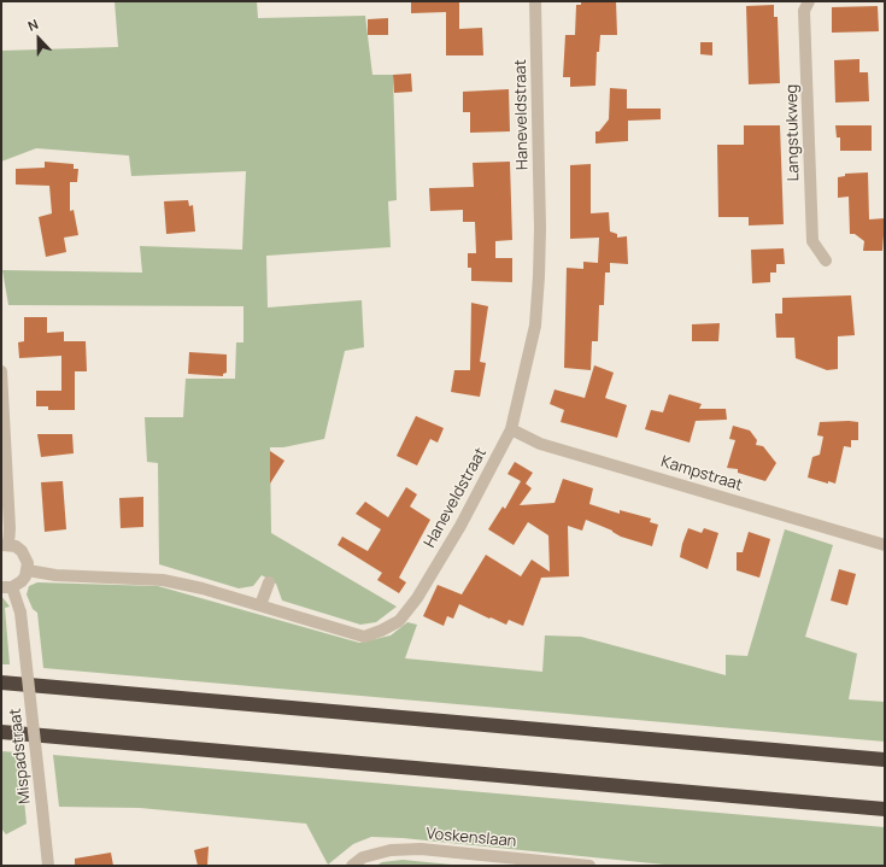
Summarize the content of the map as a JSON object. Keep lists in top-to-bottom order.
{
  "streets": {
    "street": [
      "Haneveldstraat",
      "Langstukweg",
      "Kampstraat",
      "Mispadstraat",
      "Voskenslaan"
    ]
  },
  "crossings": [
    ["Haneveldstraat", "Kampstraat"],
    ["Haneveldstraat", "Mispadstraat"]
  ],
  "north": "top"
}
